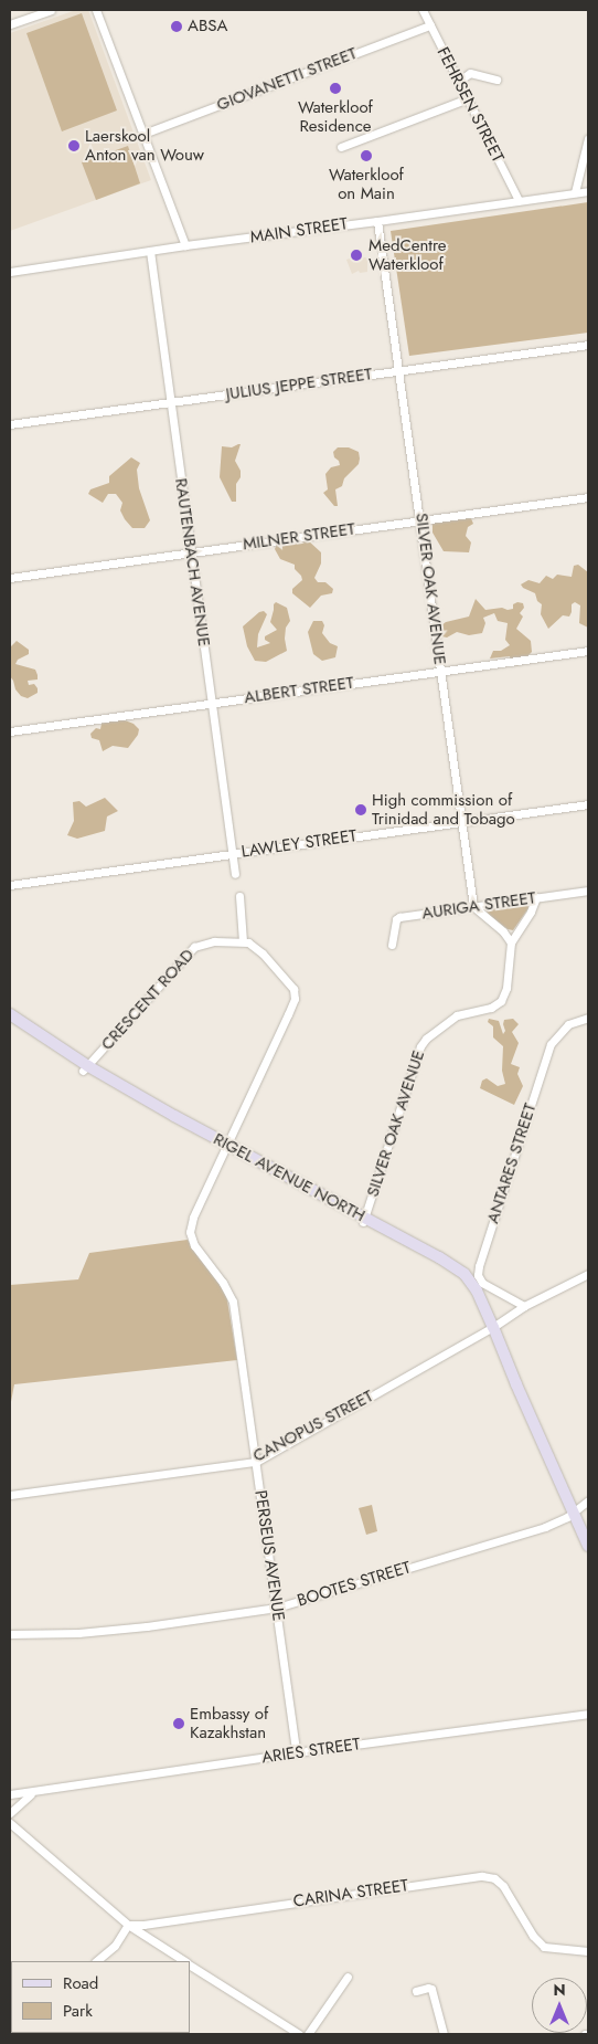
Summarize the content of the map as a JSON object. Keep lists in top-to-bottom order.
{
  "streets": {
    "main road": ["RIGEL AVENUE NORTH"],
    "street": [
      "GIOVANETTI STREET",
      "FEHRSEN STREET",
      "MAIN STREET",
      "JULIUS JEPPE STREET",
      "MILNER STREET",
      "RAUTENBACH AVENUE",
      "SILVER OAK AVENUE",
      "ALBERT STREET",
      "LAWLEY STREET",
      "AURIGA STREET",
      "CRESCENT ROAD",
      "ANTARES STREET",
      "CANOPUS STREET",
      "PERSEUS AVENUE",
      "BOOTES STREET",
      "ARIES STREET",
      "CARINA STREET"
    ]
  },
  "crossings": [
    ["GIOVANETTI STREET", "FEHRSEN STREET"],
    ["FEHRSEN STREET", "MAIN STREET"],
    ["MAIN STREET", "RAUTENBACH AVENUE"],
    ["MAIN STREET", "SILVER OAK AVENUE"],
    ["JULIUS JEPPE STREET", "RAUTENBACH AVENUE"],
    ["JULIUS JEPPE STREET", "SILVER OAK AVENUE"],
    ["MILNER STREET", "RAUTENBACH AVENUE"],
    ["MILNER STREET", "SILVER OAK AVENUE"],
    ["RAUTENBACH AVENUE", "ALBERT STREET"],
    ["RAUTENBACH AVENUE", "LAWLEY STREET"],
    ["SILVER OAK AVENUE", "ALBERT STREET"],
    ["SILVER OAK AVENUE", "LAWLEY STREET"],
    ["SILVER OAK AVENUE", "AURIGA STREET"],
    ["SILVER OAK AVENUE", "RIGEL AVENUE NORTH"],
    ["CRESCENT ROAD", "RIGEL AVENUE NORTH"],
    ["ANTARES STREET", "CANOPUS STREET"],
    ["RIGEL AVENUE NORTH", "CANOPUS STREET"],
    ["RIGEL AVENUE NORTH", "PERSEUS AVENUE"],
    ["RIGEL AVENUE NORTH", "BOOTES STREET"],
    ["CANOPUS STREET", "PERSEUS AVENUE"],
    ["PERSEUS AVENUE", "BOOTES STREET"],
    ["PERSEUS AVENUE", "ARIES STREET"]
  ],
  "places": [
    "ABSA",
    "Waterkloof Residence",
    "Laerskool Anton van Wouw",
    "Waterkloof on Main",
    "MedCentre Waterkloof",
    "High commission of Trinidad and Tobago",
    "Embassy of Kazakhstan"
  ],
  "legend": ["Road", "Park"],
  "north": "top"
}
